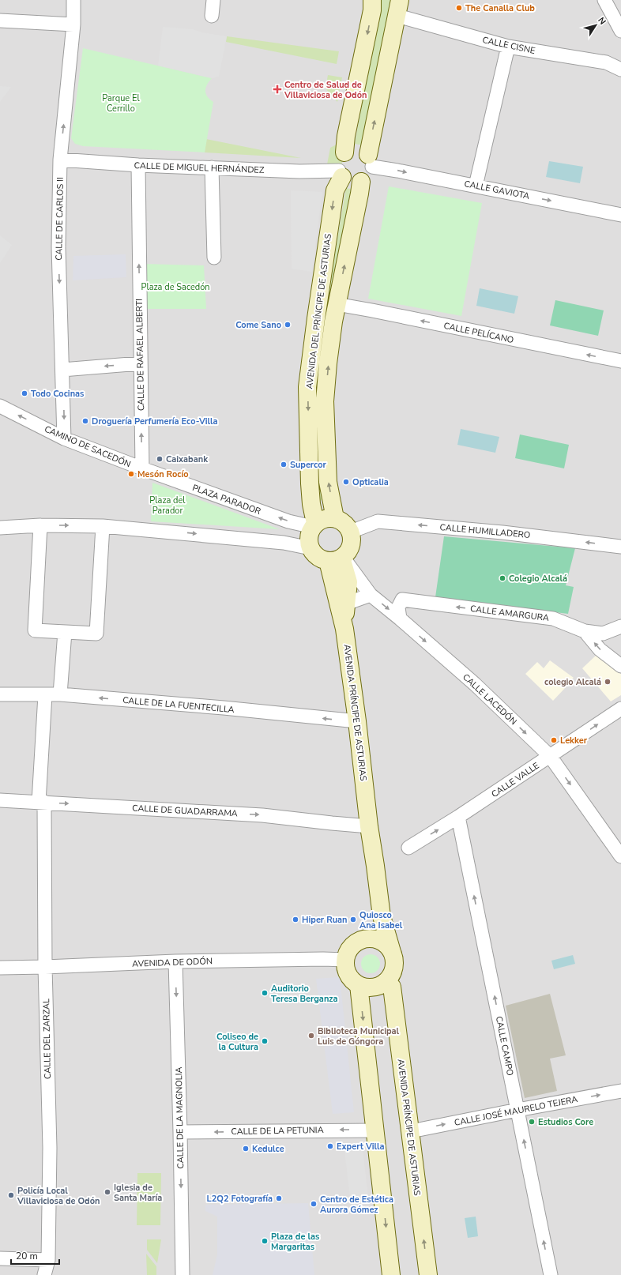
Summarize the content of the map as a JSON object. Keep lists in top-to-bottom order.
{
  "streets": {
    "street": [
      "CALLE CISNE",
      "CALLE DE MIGUEL HERNÁNDEZ",
      "CALLE GAVIOTA",
      "CALLE DE CARLOS II",
      "AVENIDA DEL PRÍNCIPE DE ASTURIAS",
      "CALLE PELÍCANO",
      "CALLE DE RAFAEL ALBERTI",
      "CAMINO DE SACEDÓN",
      "PLAZA PARADOR",
      "CALLE HUMILLADERO",
      "CALLE AMARGURA",
      "CALLE LACEDÓN",
      "CALLE DE LA FUENTECILLA",
      "AVENIDA PRÍNCIPE DE ASTURIAS",
      "CALLE VALLE",
      "CALLE DE GUADARRAMA",
      "AVENIDA DE ODÓN",
      "CALLE DEL ZARZAL",
      "CALLE CAMPO",
      "CALLE JOSÉ MAURELO TEJERA",
      "CALLE DE LA MAGNOLIA",
      "CALLE DE LA PETUNIA"
    ]
  },
  "crossings": [
    ["CALLE DE MIGUEL HERNÁNDEZ", "CALLE GAVIOTA"],
    ["CALLE DE MIGUEL HERNÁNDEZ", "CALLE DE CARLOS II"],
    ["CALLE DE MIGUEL HERNÁNDEZ", "AVENIDA DEL PRÍNCIPE DE ASTURIAS"],
    ["CALLE DE MIGUEL HERNÁNDEZ", "CALLE DE RAFAEL ALBERTI"],
    ["CALLE GAVIOTA", "AVENIDA DEL PRÍNCIPE DE ASTURIAS"],
    ["CALLE DE CARLOS II", "CAMINO DE SACEDÓN"],
    ["AVENIDA DEL PRÍNCIPE DE ASTURIAS", "CALLE PELÍCANO"],
    ["AVENIDA DEL PRÍNCIPE DE ASTURIAS", "PLAZA PARADOR"],
    ["AVENIDA DEL PRÍNCIPE DE ASTURIAS", "CALLE HUMILLADERO"],
    ["AVENIDA DEL PRÍNCIPE DE ASTURIAS", "CALLE LACEDÓN"],
    ["AVENIDA DEL PRÍNCIPE DE ASTURIAS", "AVENIDA PRÍNCIPE DE ASTURIAS"],
    ["CALLE DE RAFAEL ALBERTI", "CAMINO DE SACEDÓN"],
    ["CALLE DE RAFAEL ALBERTI", "PLAZA PARADOR"],
    ["CAMINO DE SACEDÓN", "PLAZA PARADOR"],
    ["PLAZA PARADOR", "CALLE HUMILLADERO"],
    ["PLAZA PARADOR", "CALLE LACEDÓN"],
    ["PLAZA PARADOR", "AVENIDA PRÍNCIPE DE ASTURIAS"],
    ["CALLE HUMILLADERO", "CALLE LACEDÓN"],
    ["CALLE HUMILLADERO", "AVENIDA PRÍNCIPE DE ASTURIAS"],
    ["CALLE AMARGURA", "CALLE LACEDÓN"],
    ["CALLE LACEDÓN", "AVENIDA PRÍNCIPE DE ASTURIAS"],
    ["CALLE LACEDÓN", "CALLE VALLE"],
    ["CALLE DE LA FUENTECILLA", "AVENIDA PRÍNCIPE DE ASTURIAS"],
    ["CALLE DE LA FUENTECILLA", "CALLE DEL ZARZAL"],
    ["AVENIDA PRÍNCIPE DE ASTURIAS", "CALLE DE GUADARRAMA"],
    ["AVENIDA PRÍNCIPE DE ASTURIAS", "AVENIDA DE ODÓN"],
    ["AVENIDA PRÍNCIPE DE ASTURIAS", "CALLE JOSÉ MAURELO TEJERA"],
    ["CALLE VALLE", "CALLE CAMPO"],
    ["CALLE DE GUADARRAMA", "CALLE DEL ZARZAL"],
    ["AVENIDA DE ODÓN", "CALLE DEL ZARZAL"],
    ["AVENIDA DE ODÓN", "CALLE DE LA MAGNOLIA"],
    ["CALLE CAMPO", "CALLE JOSÉ MAURELO TEJERA"],
    ["CALLE DE LA MAGNOLIA", "CALLE DE LA PETUNIA"]
  ],
  "one_way": [
    "CALLE GAVIOTA",
    "CALLE PELÍCANO",
    "CALLE DE RAFAEL ALBERTI",
    "CAMINO DE SACEDÓN",
    "CALLE HUMILLADERO",
    "CALLE LACEDÓN",
    "CALLE DE LA FUENTECILLA",
    "CALLE VALLE",
    "CALLE DE GUADARRAMA",
    "CALLE CAMPO",
    "CALLE JOSÉ MAURELO TEJERA",
    "CALLE DE LA MAGNOLIA",
    "CALLE DE LA PETUNIA"
  ],
  "parks": ["Parque El Cerrillo", "Plaza de Sacedón", "Plaza del Parador"],
  "places": {
    "other": [
      "The Canalla Club",
      "Come Sano",
      "Todo Cocinas",
      "Droguería Perfumería Eco-Villa",
      "Caixabank",
      "Supercor",
      "Mesón Rocío",
      "Opticalia",
      "Colegio Alcalá",
      "colegio Alcalá",
      "Lekker",
      "Hiper Ruan",
      "Quiosco Ana Isabel",
      "Auditorio Teresa Berganza",
      "Biblioteca Municipal Luis de Góngora",
      "Coliseo de la Cultura",
      "Estudios Core",
      "Expert Villa",
      "Kedulce",
      "Iglesia de Santa María",
      "Policía Local Villaviciosa de Odón",
      "L2Q2 Fotografía",
      "Centro de Estética Aurora Gómez",
      "Plaza de las Margaritas"
    ],
    "health": ["Centro de Salud de Villaviciosa de Odón"]
  },
  "scale_bar": "20 m",
  "north": "top right"
}
